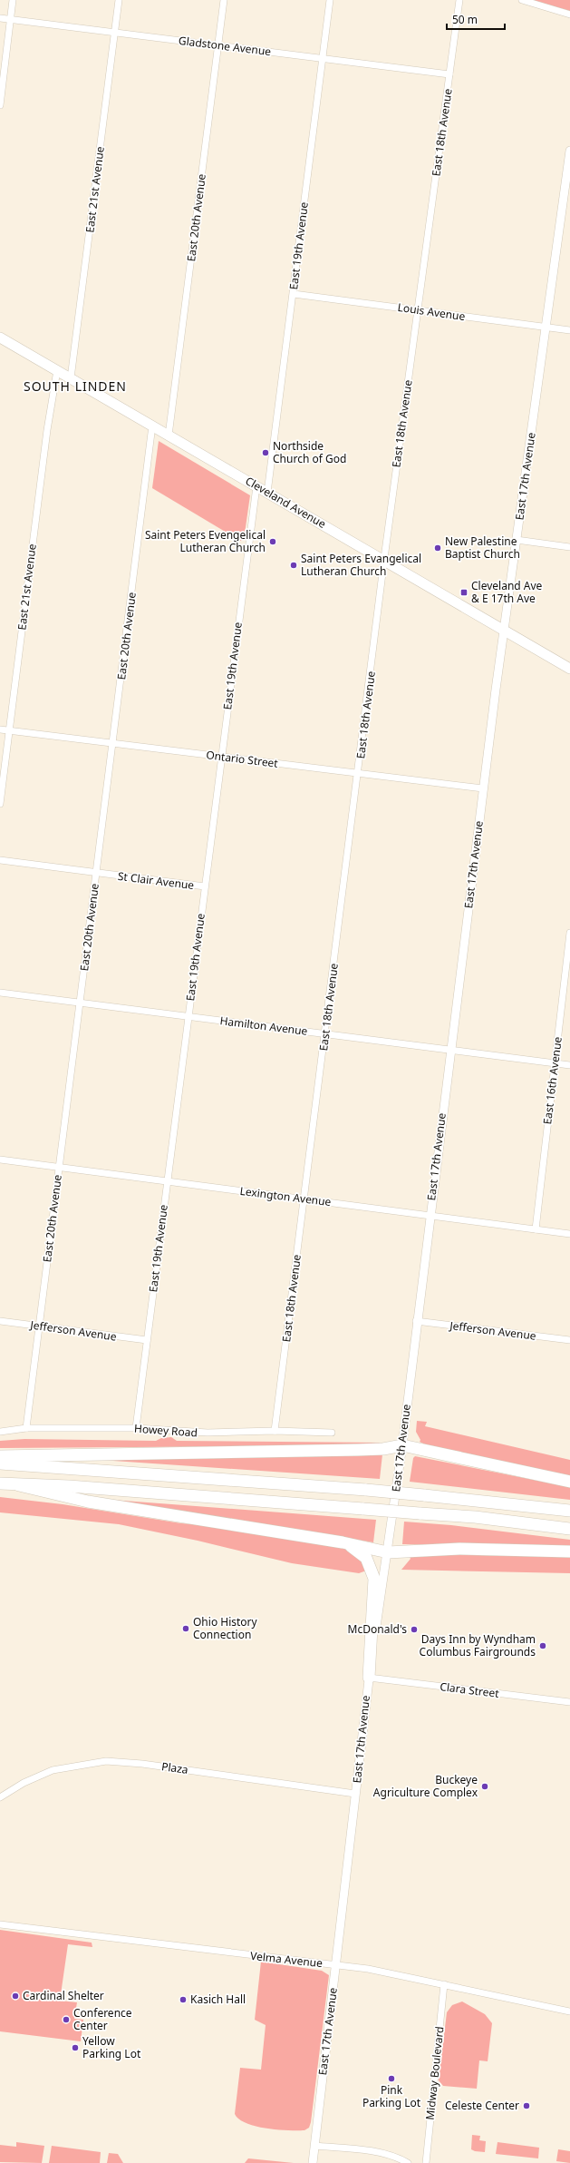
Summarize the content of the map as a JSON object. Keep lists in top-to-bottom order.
{
  "streets": {
    "main road": ["Cleveland Avenue"],
    "street": [
      "Gladstone Avenue",
      "East 18th Avenue",
      "East 21st Avenue",
      "East 20th Avenue",
      "East 19th Avenue",
      "Louis Avenue",
      "East 17th Avenue",
      "Ontario Street",
      "St Clair Avenue",
      "Hamilton Avenue",
      "East 16th Avenue",
      "Lexington Avenue",
      "Jefferson Avenue",
      "Howey Road",
      "Clara Street",
      "Plaza",
      "Velma Avenue",
      "Midway Boulevard"
    ]
  },
  "crossings": [
    ["Gladstone Avenue", "East 18th Avenue"],
    ["Gladstone Avenue", "East 21st Avenue"],
    ["Gladstone Avenue", "East 20th Avenue"],
    ["Gladstone Avenue", "East 19th Avenue"],
    ["East 18th Avenue", "Louis Avenue"],
    ["East 18th Avenue", "Cleveland Avenue"],
    ["East 18th Avenue", "Ontario Street"],
    ["East 18th Avenue", "Hamilton Avenue"],
    ["East 18th Avenue", "Lexington Avenue"],
    ["East 18th Avenue", "Howey Road"],
    ["East 21st Avenue", "Cleveland Avenue"],
    ["East 21st Avenue", "Ontario Street"],
    ["East 20th Avenue", "Cleveland Avenue"],
    ["East 20th Avenue", "Ontario Street"],
    ["East 20th Avenue", "St Clair Avenue"],
    ["East 20th Avenue", "Hamilton Avenue"],
    ["East 20th Avenue", "Lexington Avenue"],
    ["East 20th Avenue", "Jefferson Avenue"],
    ["East 20th Avenue", "Howey Road"],
    ["East 19th Avenue", "Louis Avenue"],
    ["East 19th Avenue", "Cleveland Avenue"],
    ["East 19th Avenue", "Ontario Street"],
    ["East 19th Avenue", "St Clair Avenue"],
    ["East 19th Avenue", "Hamilton Avenue"],
    ["East 19th Avenue", "Lexington Avenue"],
    ["East 19th Avenue", "Jefferson Avenue"],
    ["East 19th Avenue", "Howey Road"],
    ["Louis Avenue", "East 17th Avenue"],
    ["East 17th Avenue", "Cleveland Avenue"],
    ["East 17th Avenue", "Ontario Street"],
    ["East 17th Avenue", "Hamilton Avenue"],
    ["East 17th Avenue", "Lexington Avenue"],
    ["East 17th Avenue", "Jefferson Avenue"],
    ["East 17th Avenue", "Clara Street"],
    ["East 17th Avenue", "Plaza"],
    ["East 17th Avenue", "Velma Avenue"],
    ["Hamilton Avenue", "East 16th Avenue"],
    ["East 16th Avenue", "Lexington Avenue"],
    ["Velma Avenue", "Midway Boulevard"]
  ],
  "districts": ["SOUTH LINDEN"],
  "places": {
    "other": [
      "Northside Church of God",
      "Saint Peters Evengelical Lutheran Church",
      "New Palestine Baptist Church",
      "Saint Peters Evangelical Lutheran Church",
      "Ohio History Connection",
      "McDonald's",
      "Days Inn by Wyndham Columbus Fairgrounds",
      "Buckeye Agriculture Complex",
      "Cardinal Shelter",
      "Kasich Hall",
      "Conference Center",
      "Yellow Parking Lot",
      "Pink Parking Lot",
      "Celeste Center"
    ],
    "transit": ["Cleveland Ave & E 17th Ave"]
  },
  "scale_bar": "50 m"
}
